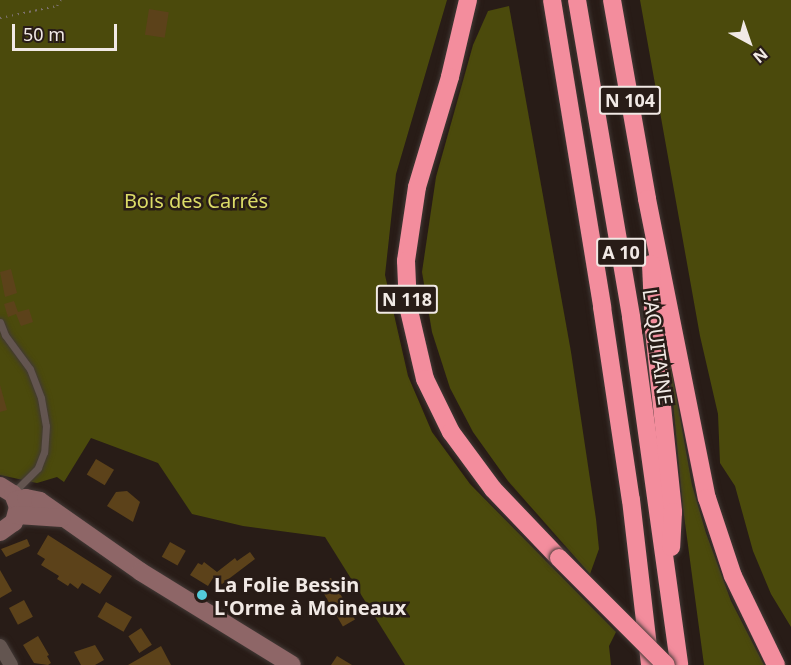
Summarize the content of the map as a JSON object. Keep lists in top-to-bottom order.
{
  "streets": {
    "highway": [
      "N 104",
      "A 10",
      "N 118",
      "L'AQUITAINE"
    ]
  },
  "parks": ["Bois des Carrés"],
  "places": ["La Folie Bessin L'Orme à Moineaux"],
  "scale_bar": "50 m",
  "north": "bottom right"
}
